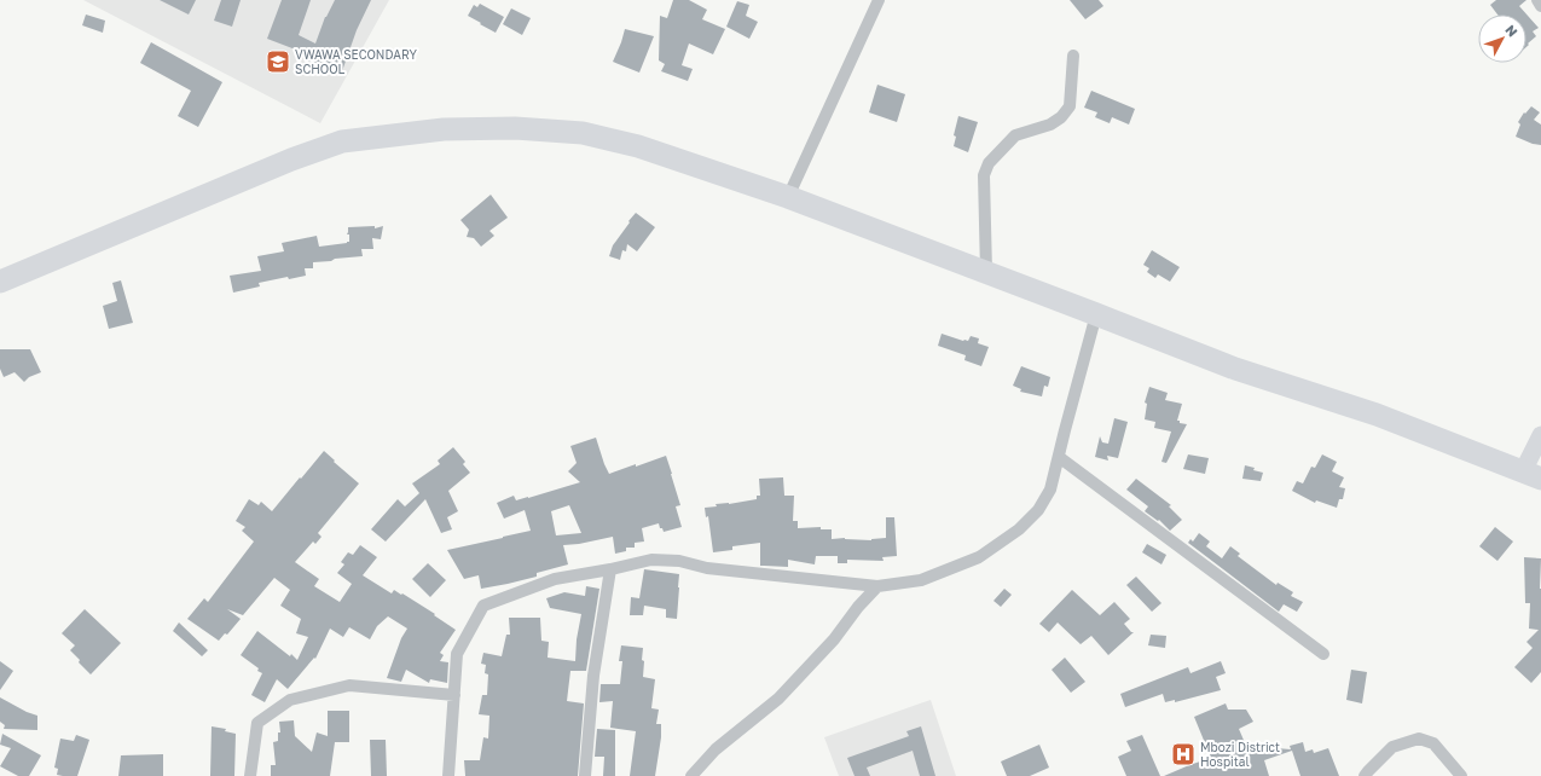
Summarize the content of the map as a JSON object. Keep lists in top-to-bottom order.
{
  "places": {
    "school or university": ["VWAWA SECONDARY SCHOOL"],
    "hospital": ["Mbozi District Hospital"]
  },
  "north": "top right"
}
